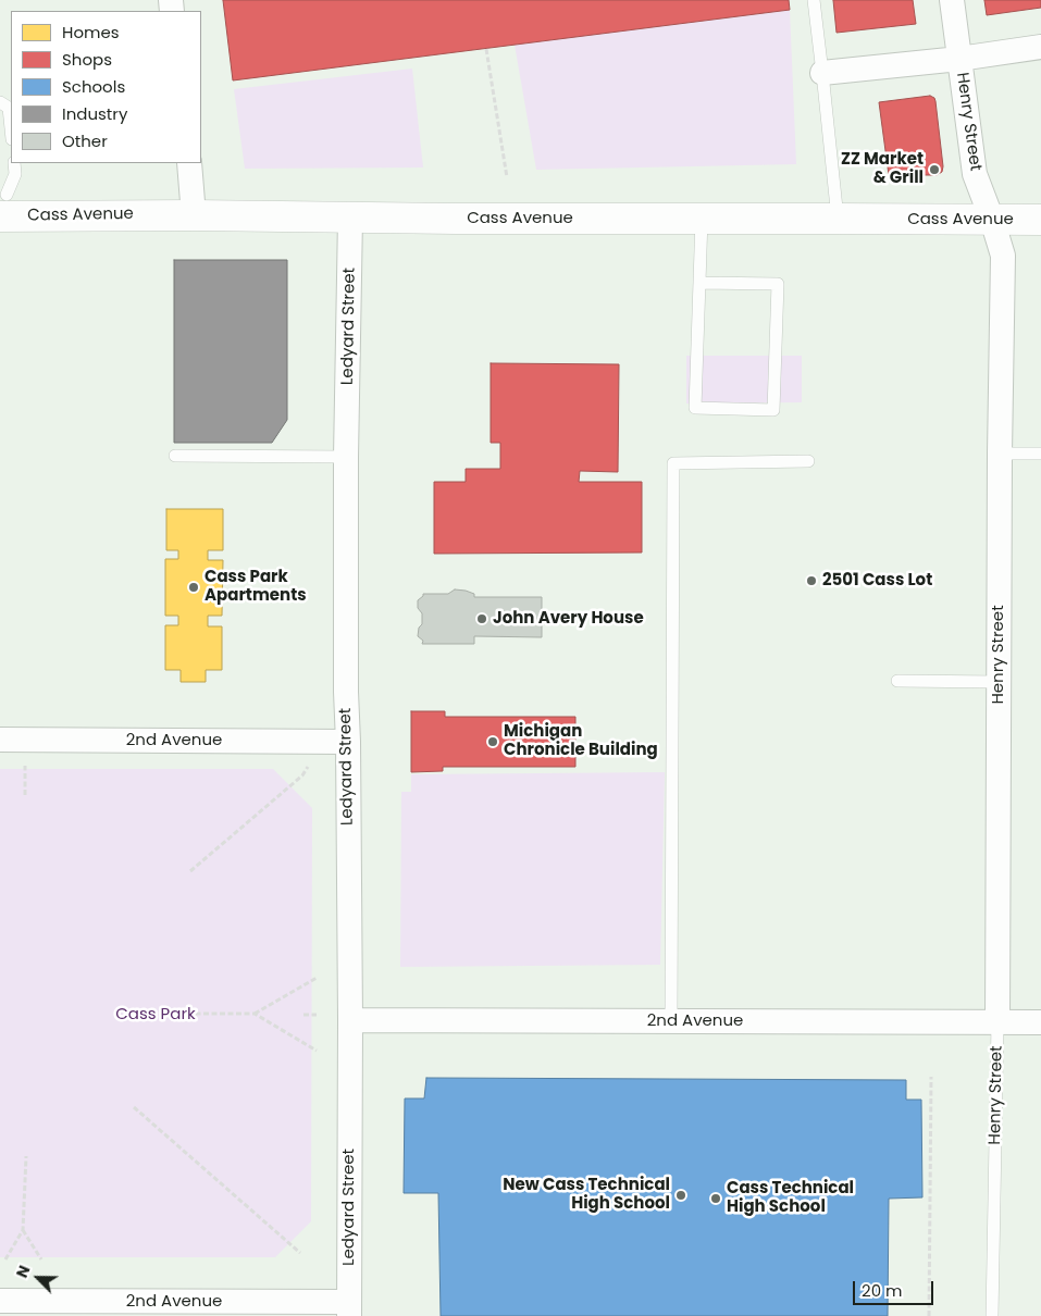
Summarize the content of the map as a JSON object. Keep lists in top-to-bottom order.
{
  "streets": {
    "street": [
      "Henry Street",
      "Cass Avenue",
      "Ledyard Street",
      "2nd Avenue"
    ]
  },
  "crossings": [
    ["Henry Street", "Cass Avenue"],
    ["Henry Street", "2nd Avenue"],
    ["Cass Avenue", "Ledyard Street"],
    ["Ledyard Street", "2nd Avenue"]
  ],
  "parks": ["Cass Park"],
  "places": [
    "ZZ Market & Grill",
    "2501 Cass Lot",
    "Cass Park Apartments",
    "John Avery House",
    "Michigan Chronicle Building",
    "New Cass Technical High School",
    "Cass Technical High School"
  ],
  "legend": [
    "Homes",
    "Shops",
    "Schools",
    "Industry",
    "Other"
  ],
  "scale_bar": "20 m",
  "north": "top left"
}
